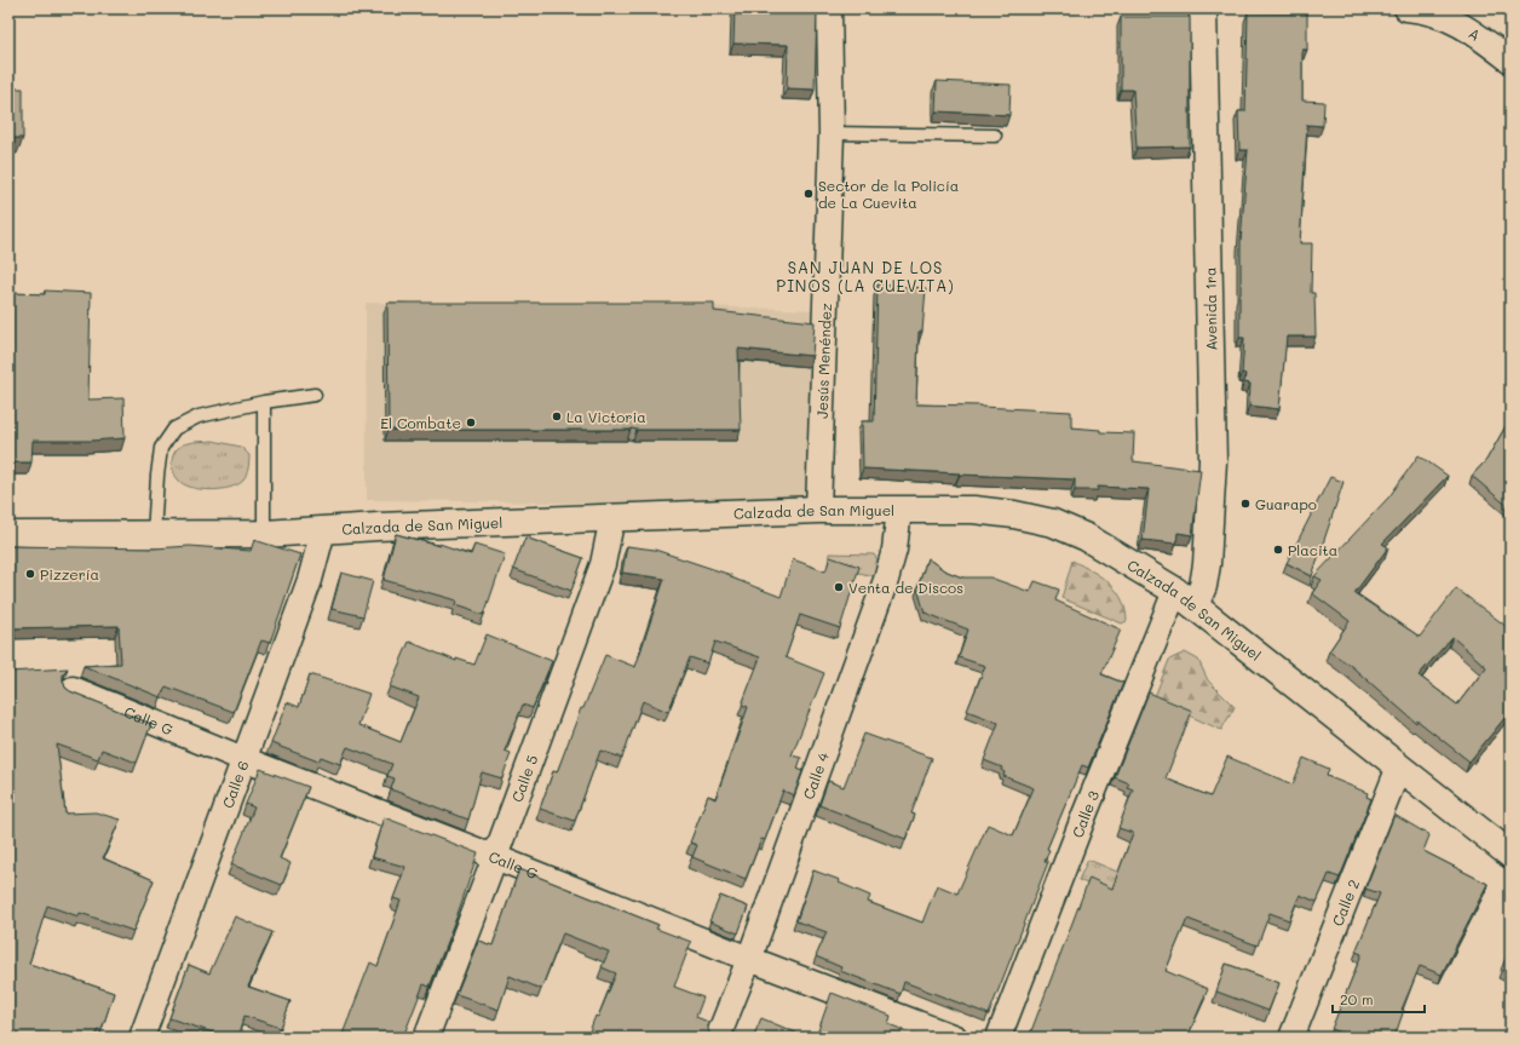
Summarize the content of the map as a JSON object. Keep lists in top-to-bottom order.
{
  "streets": {
    "main road": ["Avenida 1ra", "Calzada de San Miguel"],
    "street": [
      "A",
      "Jesús Menéndez",
      "Calle G",
      "Calle 4",
      "Calle 5",
      "Calle 6",
      "Calle 3",
      "Calle 2"
    ]
  },
  "crossings": [
    ["Avenida 1ra", "Calzada de San Miguel"],
    ["Avenida 1ra", "Calle 3"],
    ["Jesús Menéndez", "Calzada de San Miguel"],
    ["Calzada de San Miguel", "Calle 4"],
    ["Calzada de San Miguel", "Calle 5"],
    ["Calzada de San Miguel", "Calle 6"],
    ["Calzada de San Miguel", "Calle 3"],
    ["Calzada de San Miguel", "Calle 2"],
    ["Calle G", "Calle 4"],
    ["Calle G", "Calle 5"],
    ["Calle G", "Calle 6"]
  ],
  "districts": ["SAN JUAN DE LOS PINOS (LA CUEVITA)"],
  "places": [
    "Sector de la Policía de La Cuevita",
    "La Victoria",
    "El Combate",
    "Guarapo",
    "Placita",
    "Pizzería",
    "Venta de Discos"
  ],
  "scale_bar": "20 m"
}
